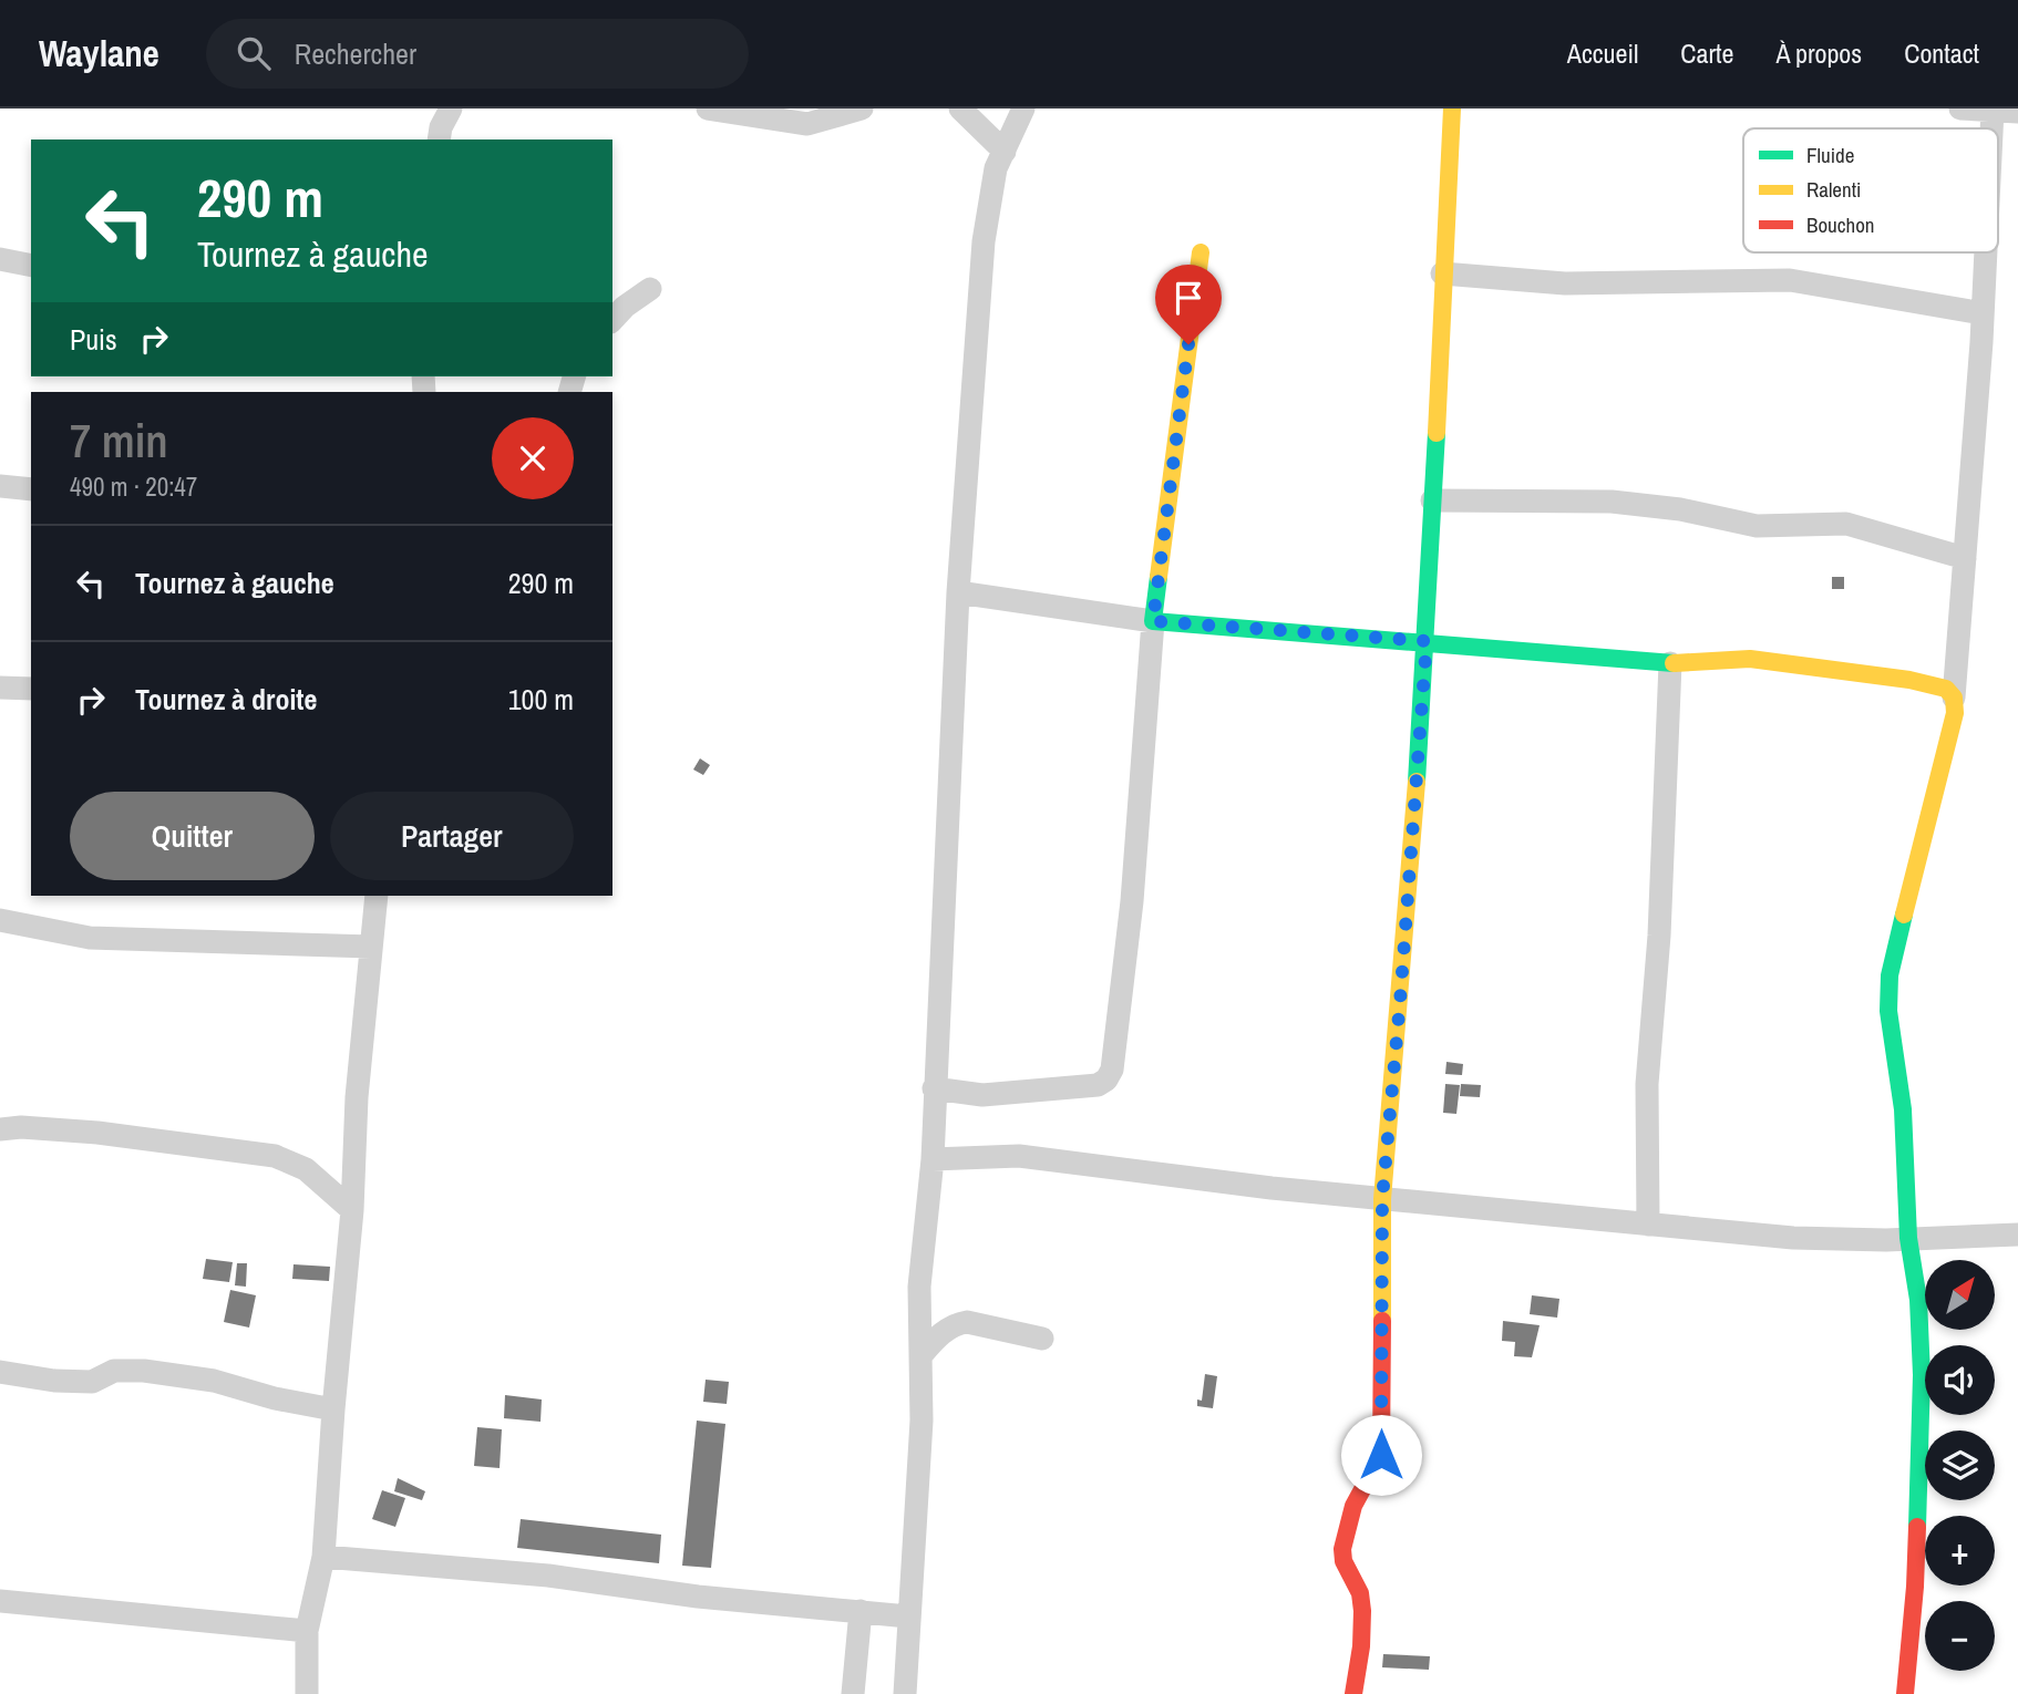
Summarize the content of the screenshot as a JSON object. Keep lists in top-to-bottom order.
{
  "legend": ["Fluide", "Ralenti", "Bouchon"],
  "north": "top right",
  "page": {
    "header": "Waylane",
    "search": "Rechercher",
    "nav": [
      "Accueil",
      "Carte",
      "À propos",
      "Contact"
    ],
    "turn": ["290 m", "Tournez à gauche"],
    "then": "Puis",
    "heading": ["7 min", "490 m · 20:47"],
    "list": [
      {
        "name": "Tournez à gauche",
        "value": "290 m"
      },
      {
        "name": "Tournez à droite",
        "value": "100 m"
      }
    ],
    "buttons": ["Quitter", "Partager"],
    "map_buttons": ["+", "−"]
  }
}
